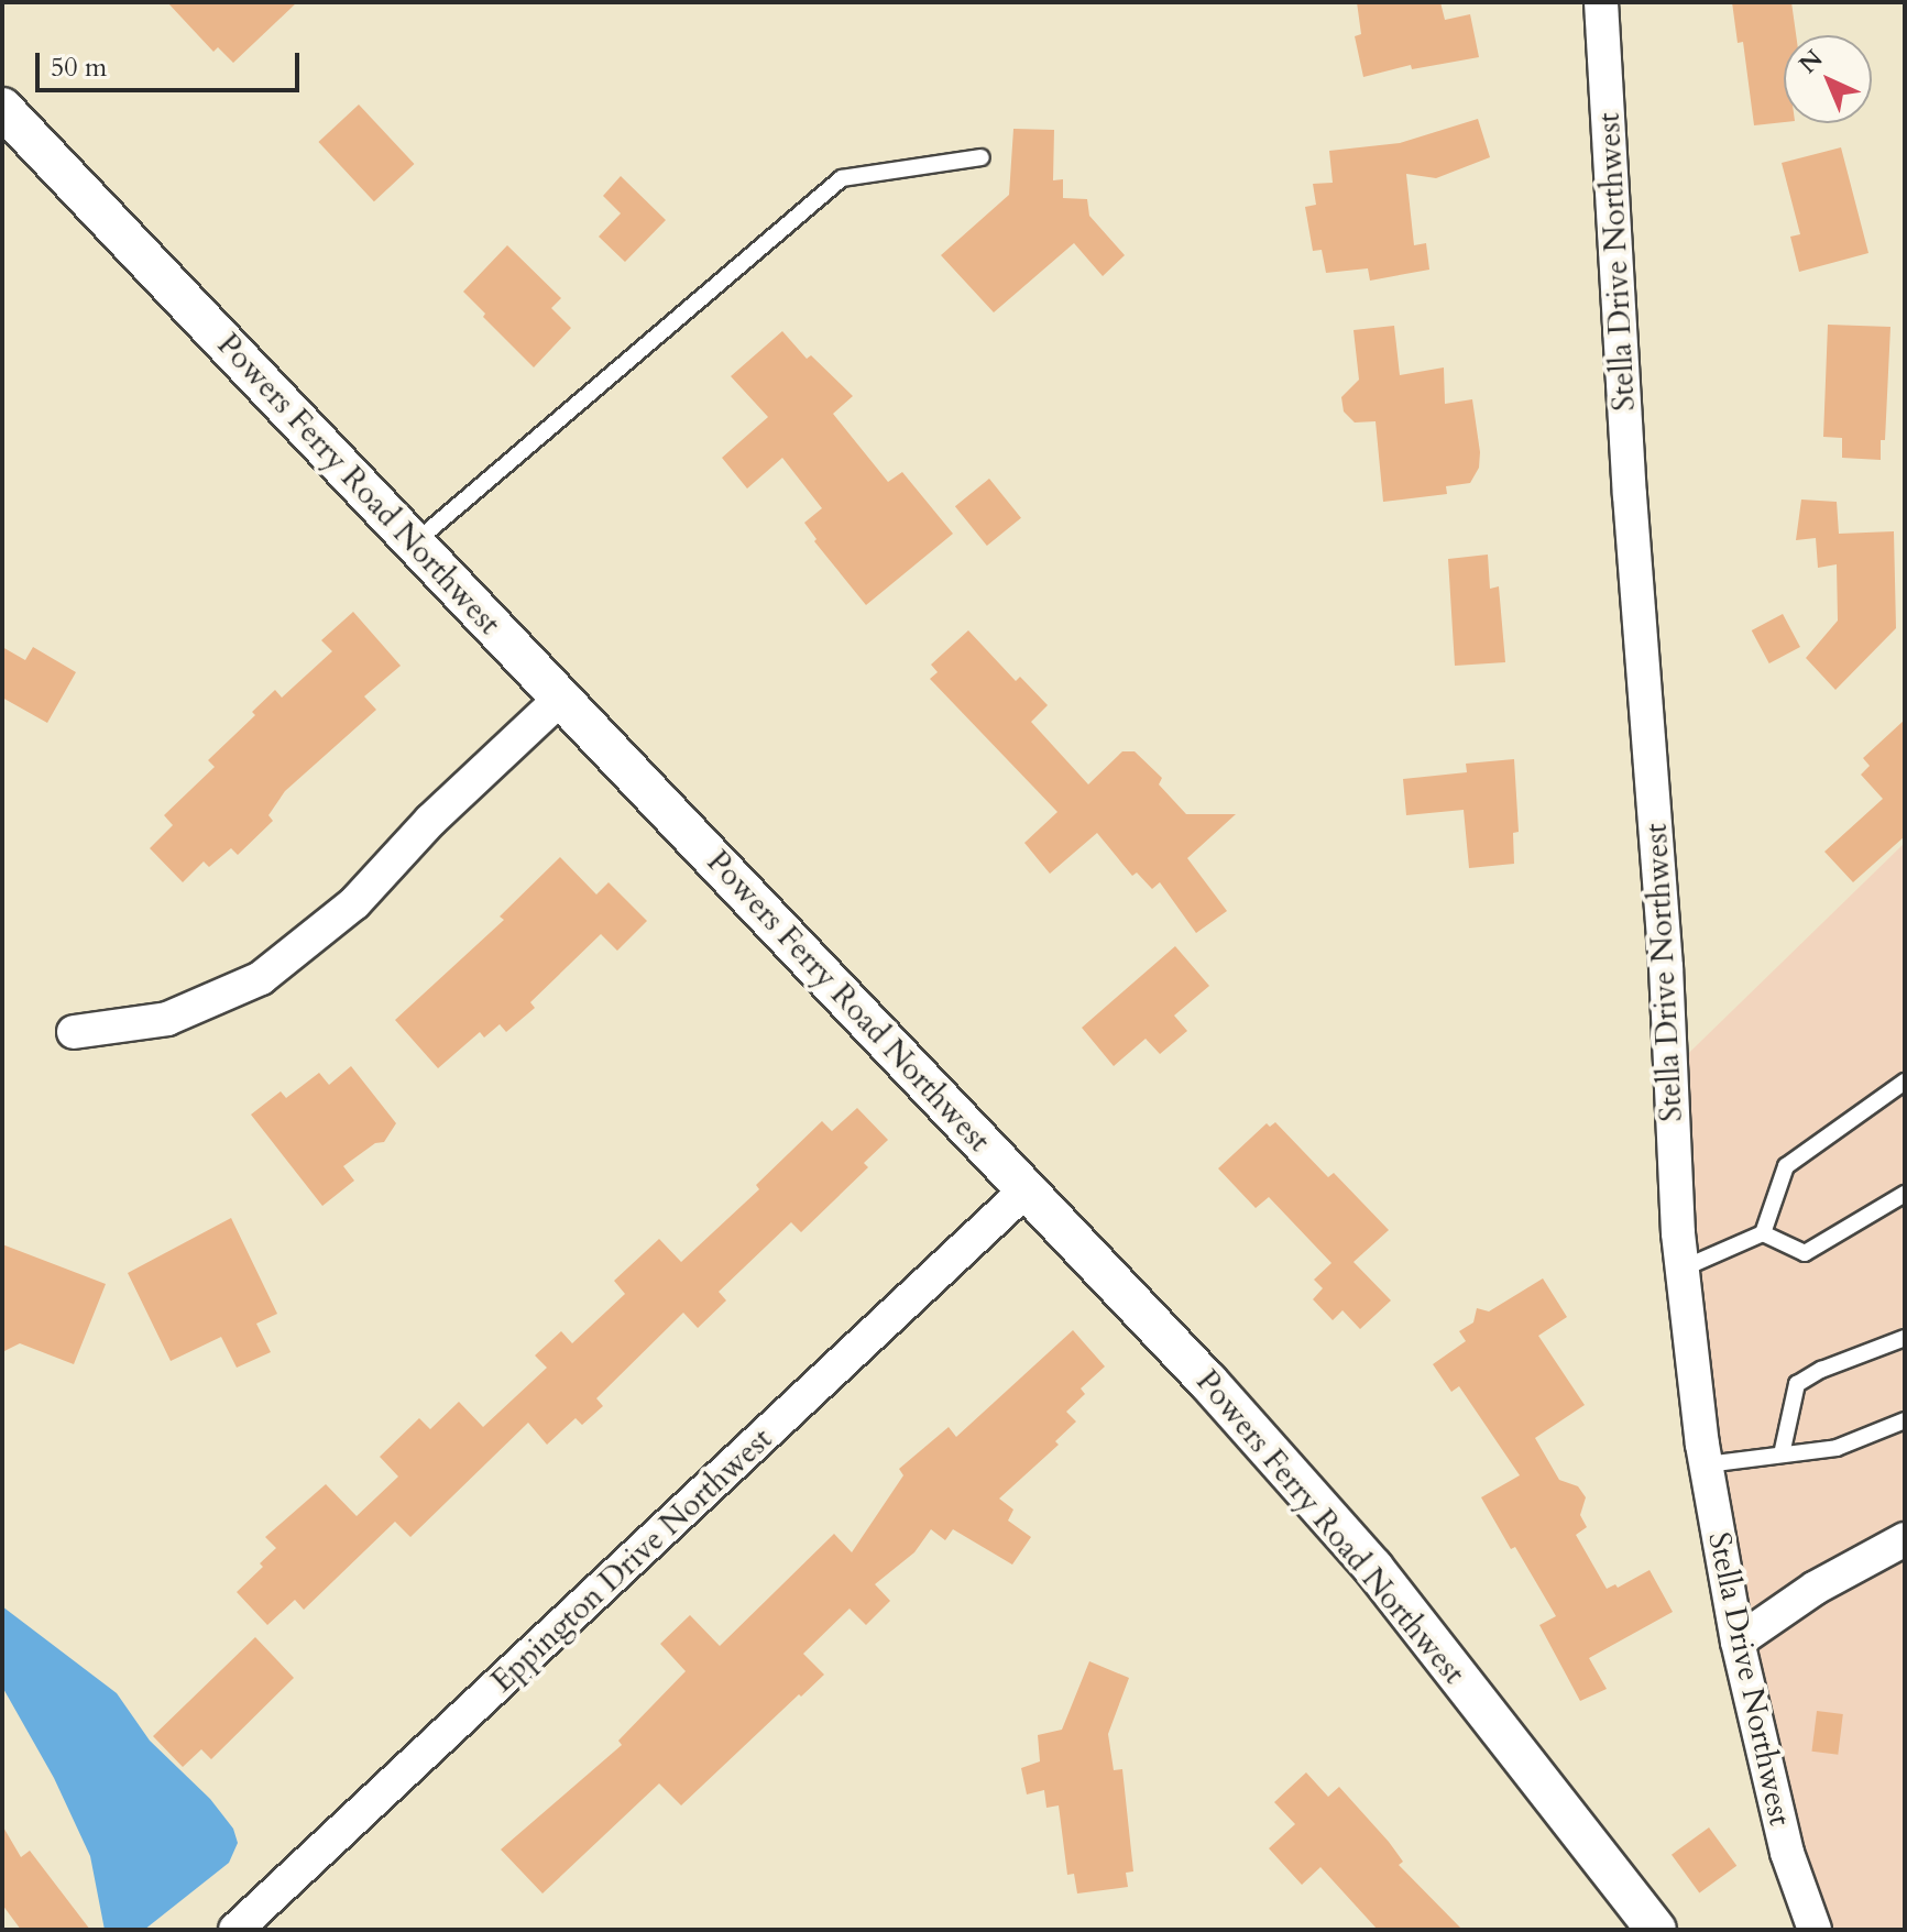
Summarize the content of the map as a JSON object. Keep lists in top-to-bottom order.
{
  "streets": {
    "street": ["Stella Drive Northwest", "Powers Ferry Road Northwest", "Eppington Drive Northwest"]
  },
  "crossings": [
    ["Powers Ferry Road Northwest", "Eppington Drive Northwest"]
  ],
  "scale_bar": "50 m",
  "north": "top left"
}
